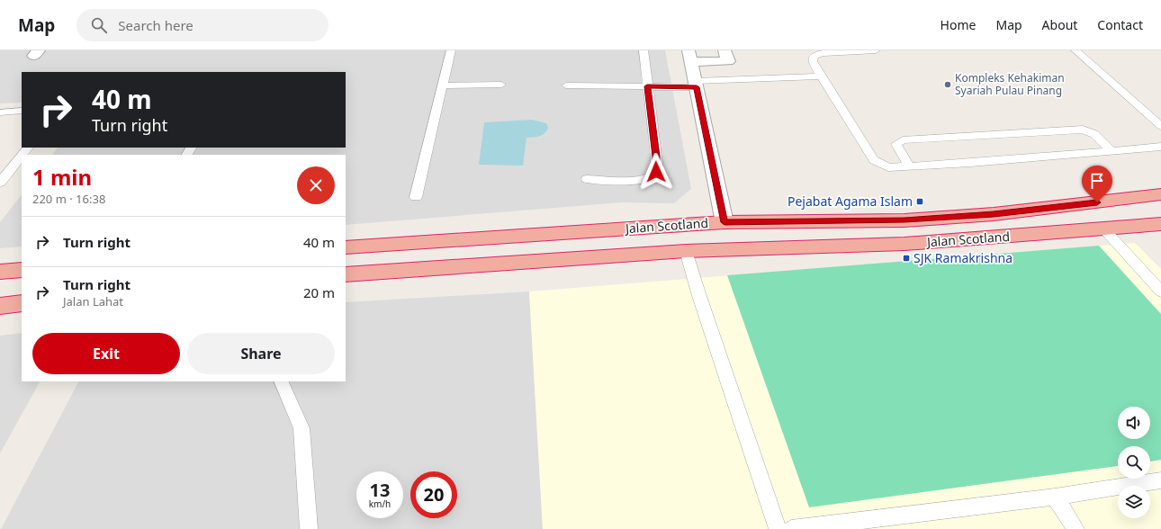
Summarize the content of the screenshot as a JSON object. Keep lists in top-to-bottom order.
{
  "streets": {
    "highway": ["Jalan Scotland"]
  },
  "places": {
    "other": ["Kompleks Kehakiman Syariah Pulau Pinang"],
    "transit": ["Pejabat Agama Islam", "SJK Ramakrishna"]
  },
  "page": {
    "header": "Map",
    "search": "Search here",
    "nav": [
      "Home",
      "Map",
      "About",
      "Contact"
    ],
    "turn": ["40 m", "Turn right"],
    "heading": ["1 min", "220 m · 16:38"],
    "list": [
      {
        "name": "Turn right",
        "value": "40 m"
      },
      {
        "name": "Turn right",
        "note": "Jalan Lahat",
        "value": "20 m"
      }
    ],
    "buttons": ["Exit", "Share"],
    "speed": "13 km/h",
    "limit": "20"
  }
}
